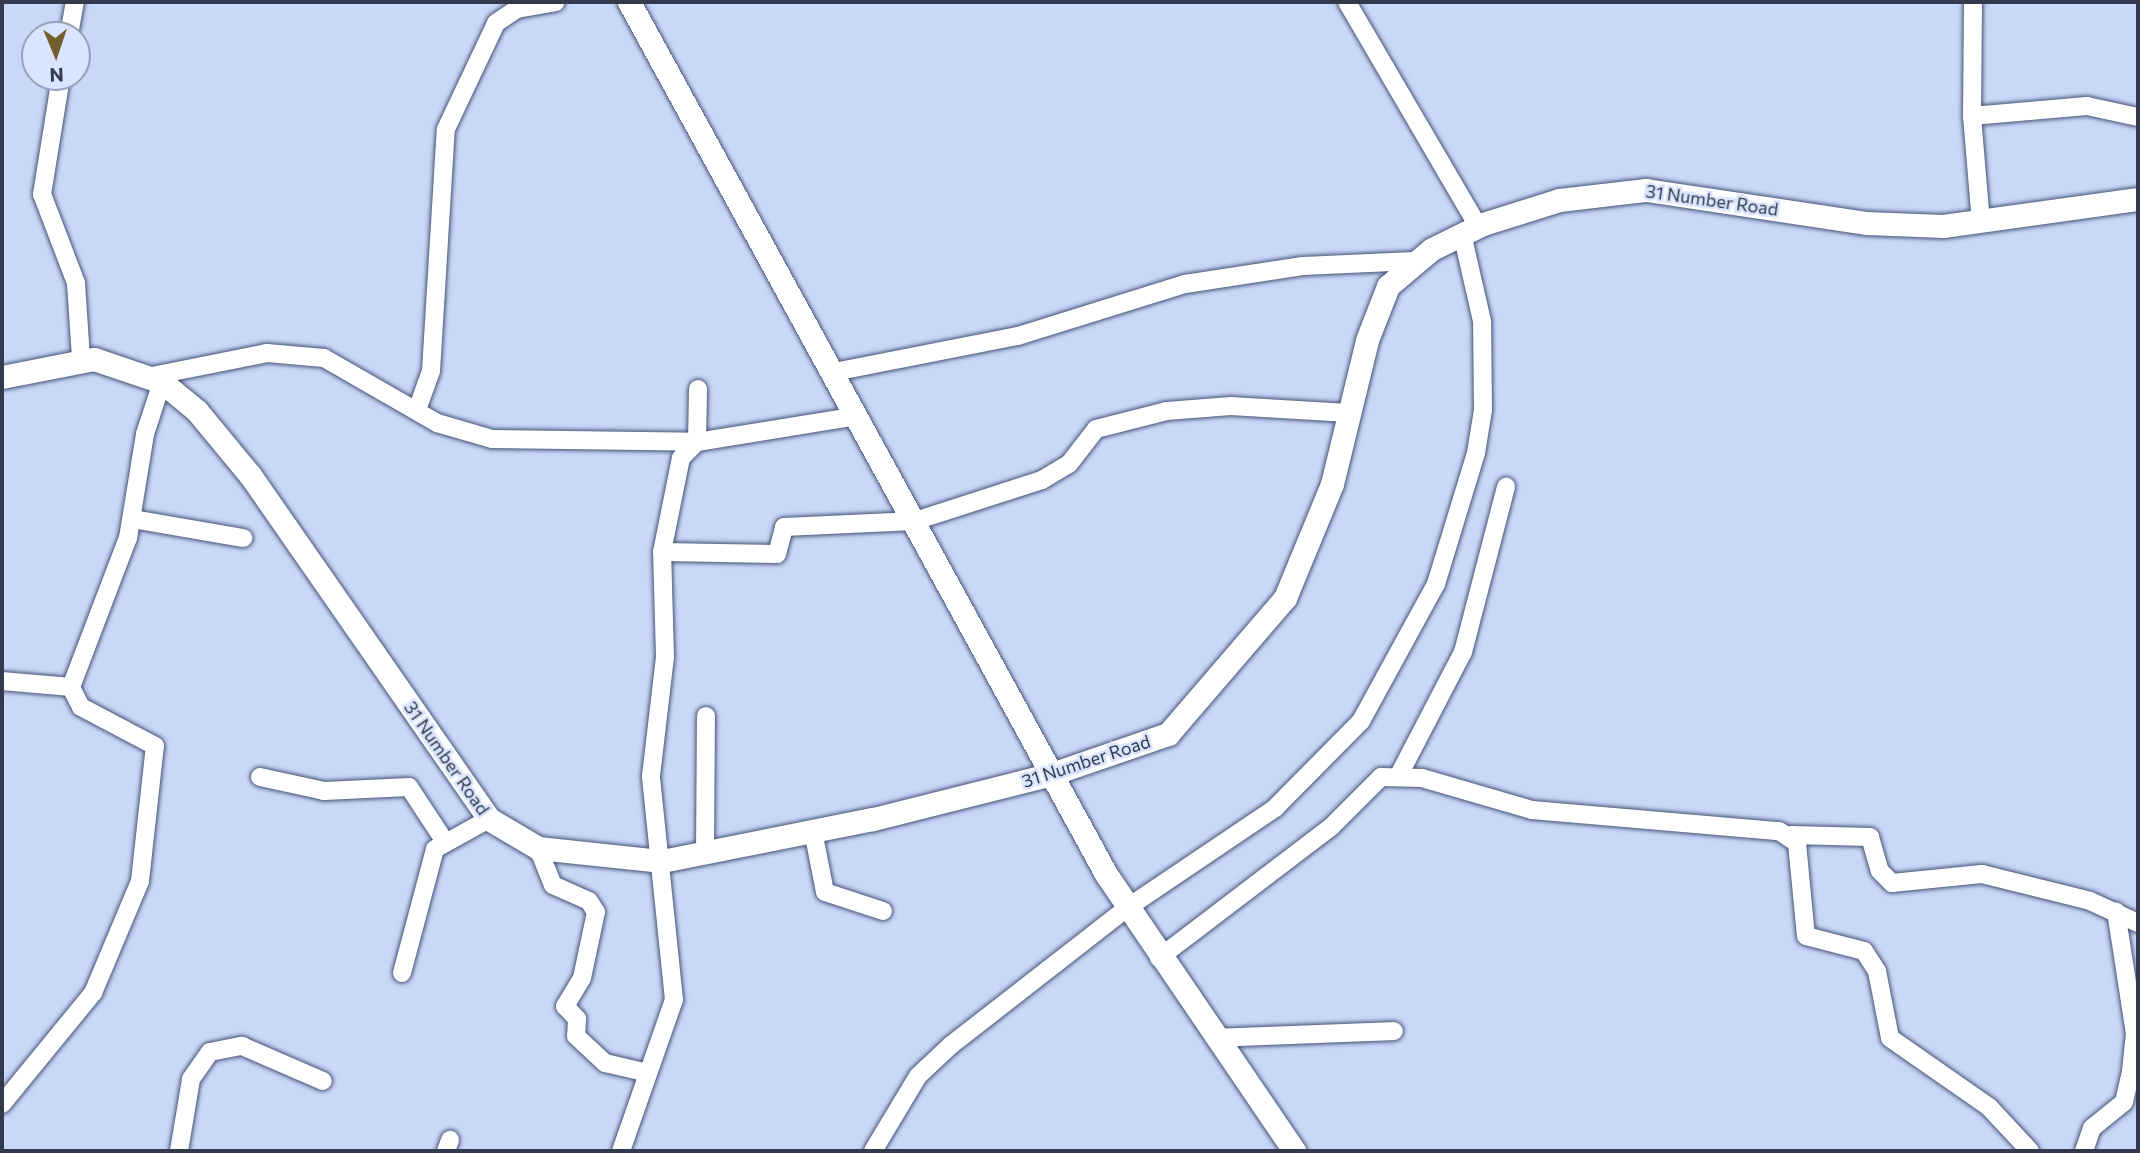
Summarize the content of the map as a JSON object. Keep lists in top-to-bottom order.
{
  "streets": {
    "main road": ["31 Number Road"]
  },
  "north": "bottom"
}
